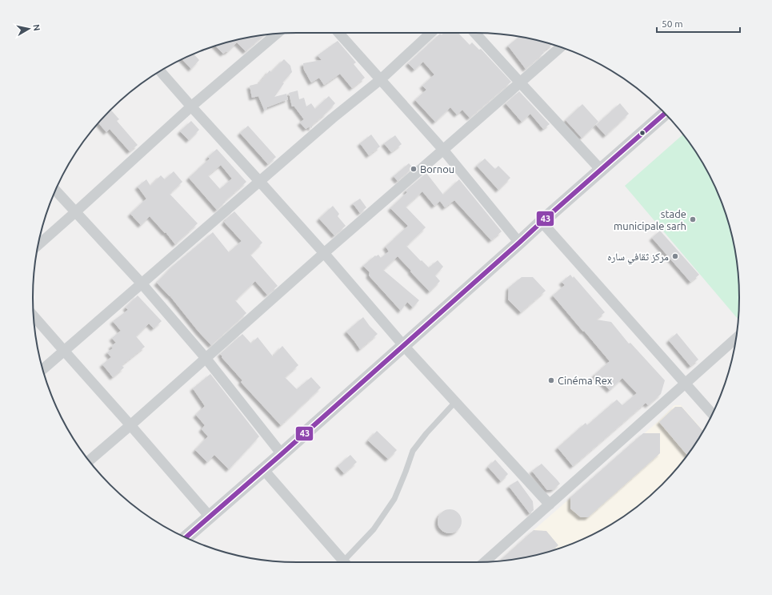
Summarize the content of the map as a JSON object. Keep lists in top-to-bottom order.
{
  "places": [
    "Bornou",
    "stade municipale sarh",
    "مركز ثقافي ساره",
    "Cinéma Rex"
  ],
  "lines": ["transit line 43"],
  "scale_bar": "50 m",
  "north": "right"
}
